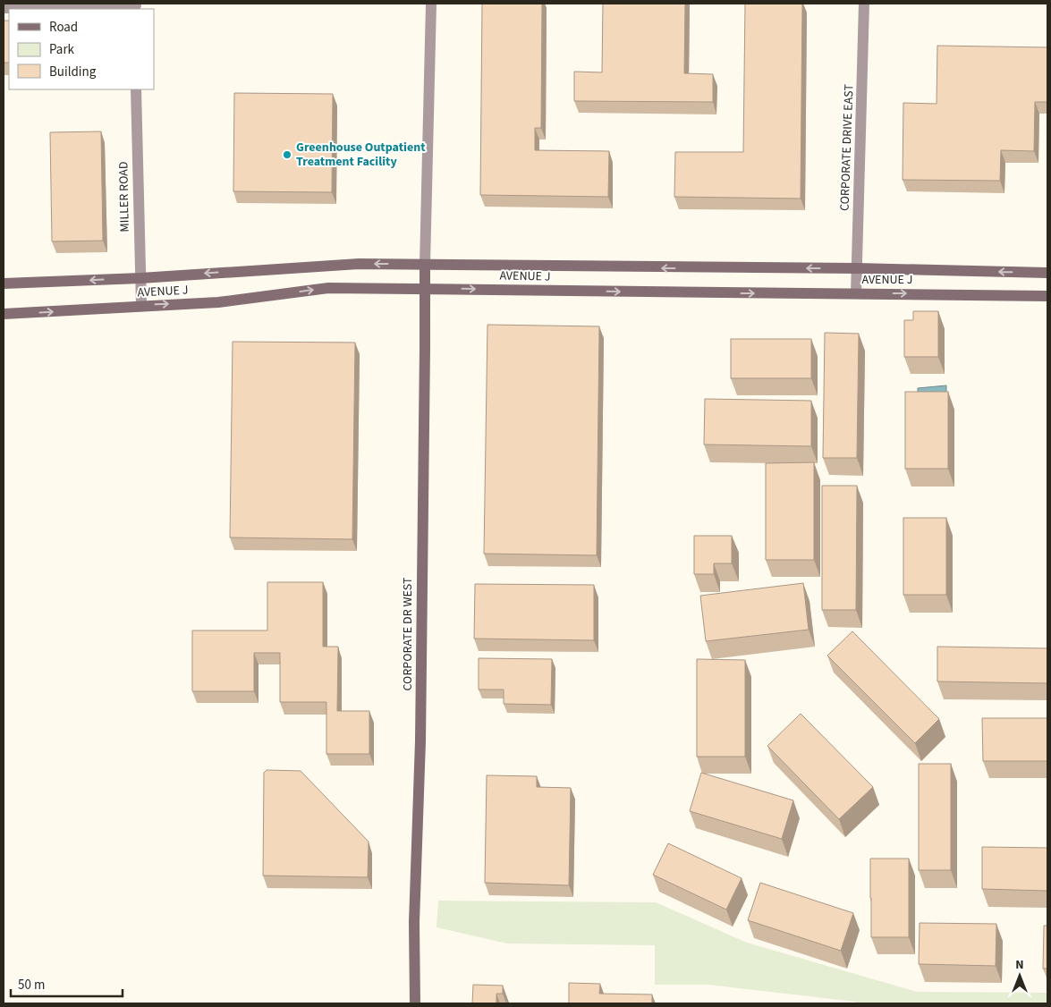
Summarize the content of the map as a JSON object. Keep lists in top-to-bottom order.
{
  "streets": {
    "street": [
      "CORPORATE DRIVE EAST",
      "MILLER ROAD",
      "AVENUE J",
      "CORPORATE DR WEST"
    ]
  },
  "crossings": [
    ["CORPORATE DRIVE EAST", "AVENUE J"],
    ["MILLER ROAD", "AVENUE J"],
    ["AVENUE J", "CORPORATE DR WEST"]
  ],
  "places": ["Greenhouse Outpatient Treatment Facility"],
  "legend": ["Road", "Park", "Building"],
  "scale_bar": "50 m",
  "north": "top"
}
